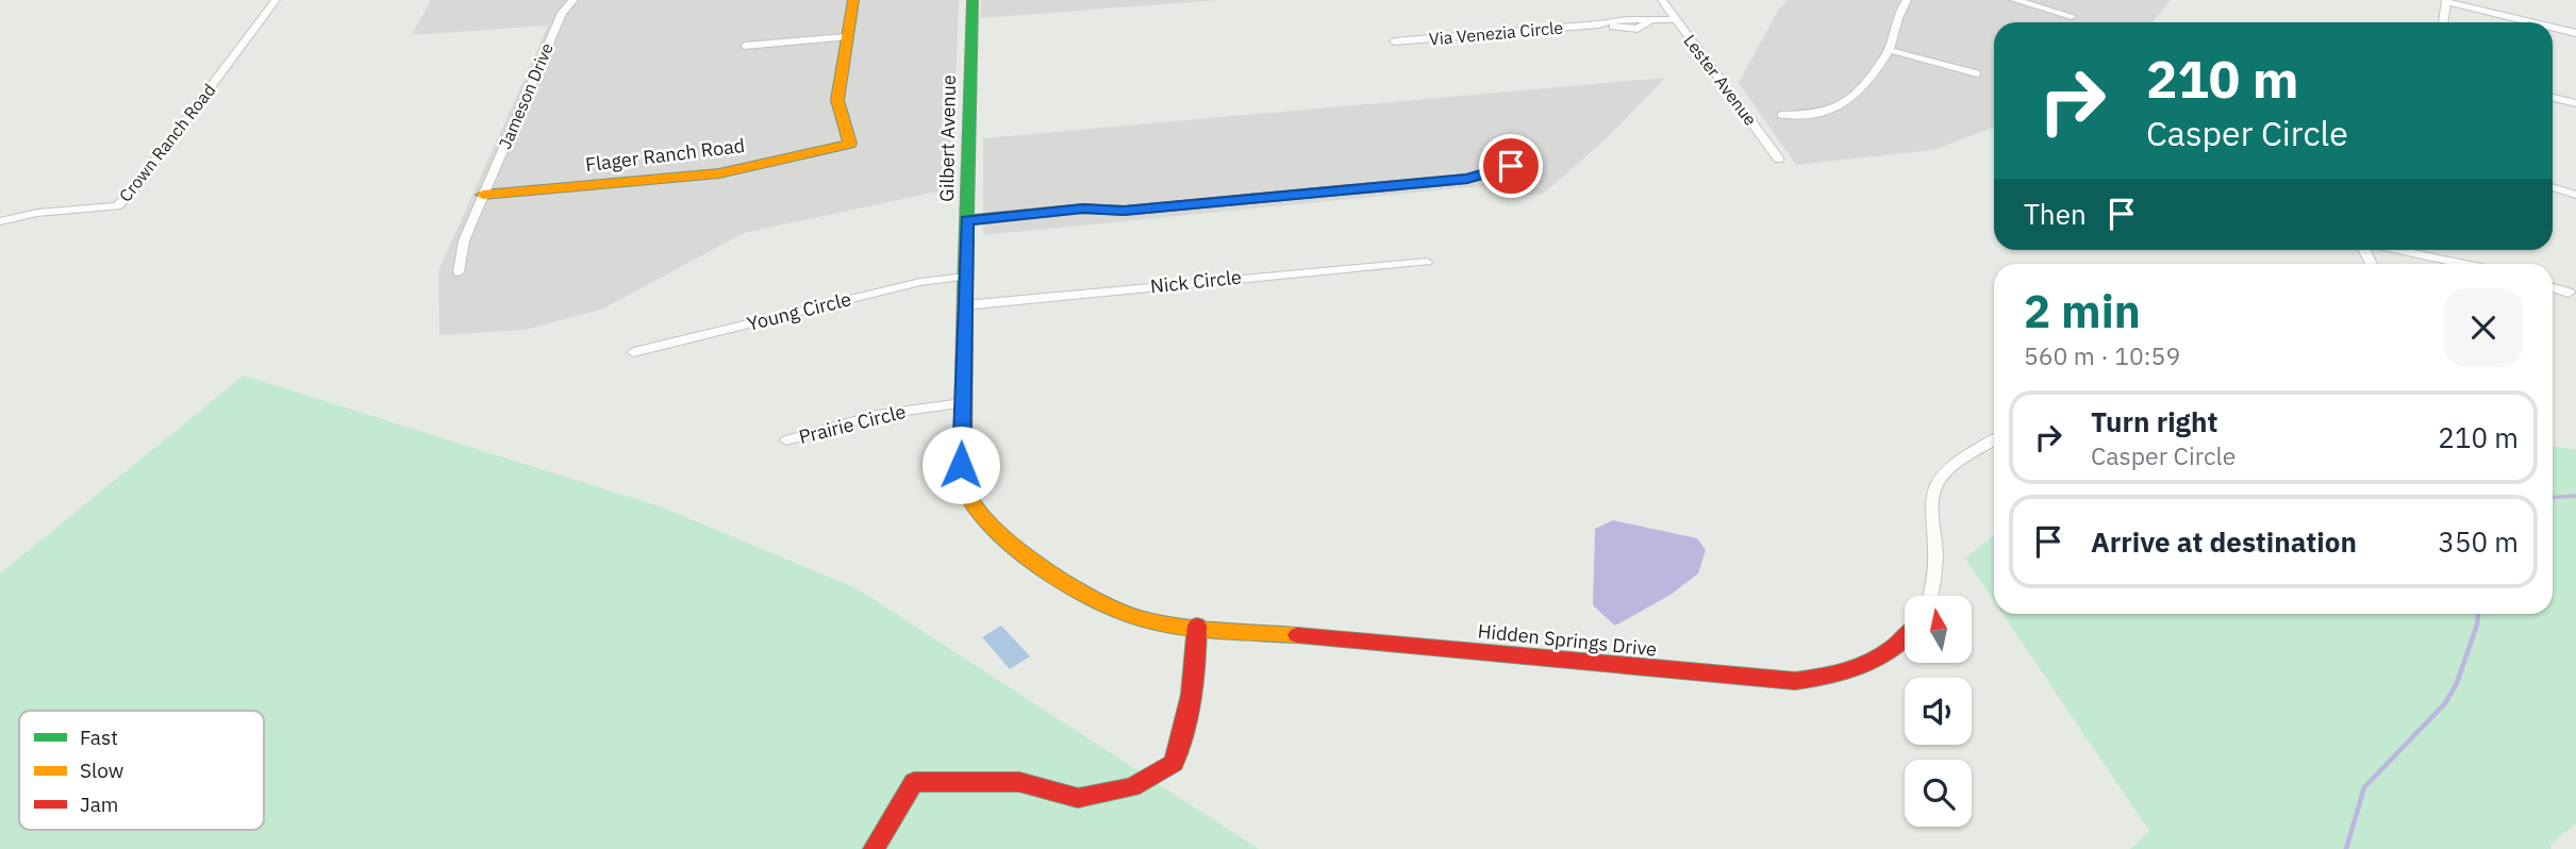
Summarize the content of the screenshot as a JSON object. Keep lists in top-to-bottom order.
{
  "streets": {
    "street": [
      "Via Venezia Circle",
      "Lester Avenue",
      "Jameson Drive",
      "Gilbert Avenue",
      "Crown Ranch Road",
      "Flager Ranch Road",
      "Nick Circle",
      "Young Circle",
      "Prairie Circle",
      "Hidden Springs Drive"
    ]
  },
  "crossings": [
    ["Via Venezia Circle", "Lester Avenue"],
    ["Jameson Drive", "Flager Ranch Road"],
    ["Gilbert Avenue", "Nick Circle"],
    ["Gilbert Avenue", "Young Circle"],
    ["Gilbert Avenue", "Prairie Circle"],
    ["Gilbert Avenue", "Hidden Springs Drive"]
  ],
  "legend": ["Fast", "Slow", "Jam"],
  "north": "top",
  "page": {
    "turn": ["210 m", "Casper Circle"],
    "then": "Then",
    "heading": ["2 min", "560 m · 10:59"],
    "list": [
      {
        "name": "Turn right",
        "note": "Casper Circle",
        "value": "210 m"
      },
      {
        "name": "Arrive at destination",
        "value": "350 m"
      }
    ]
  }
}
